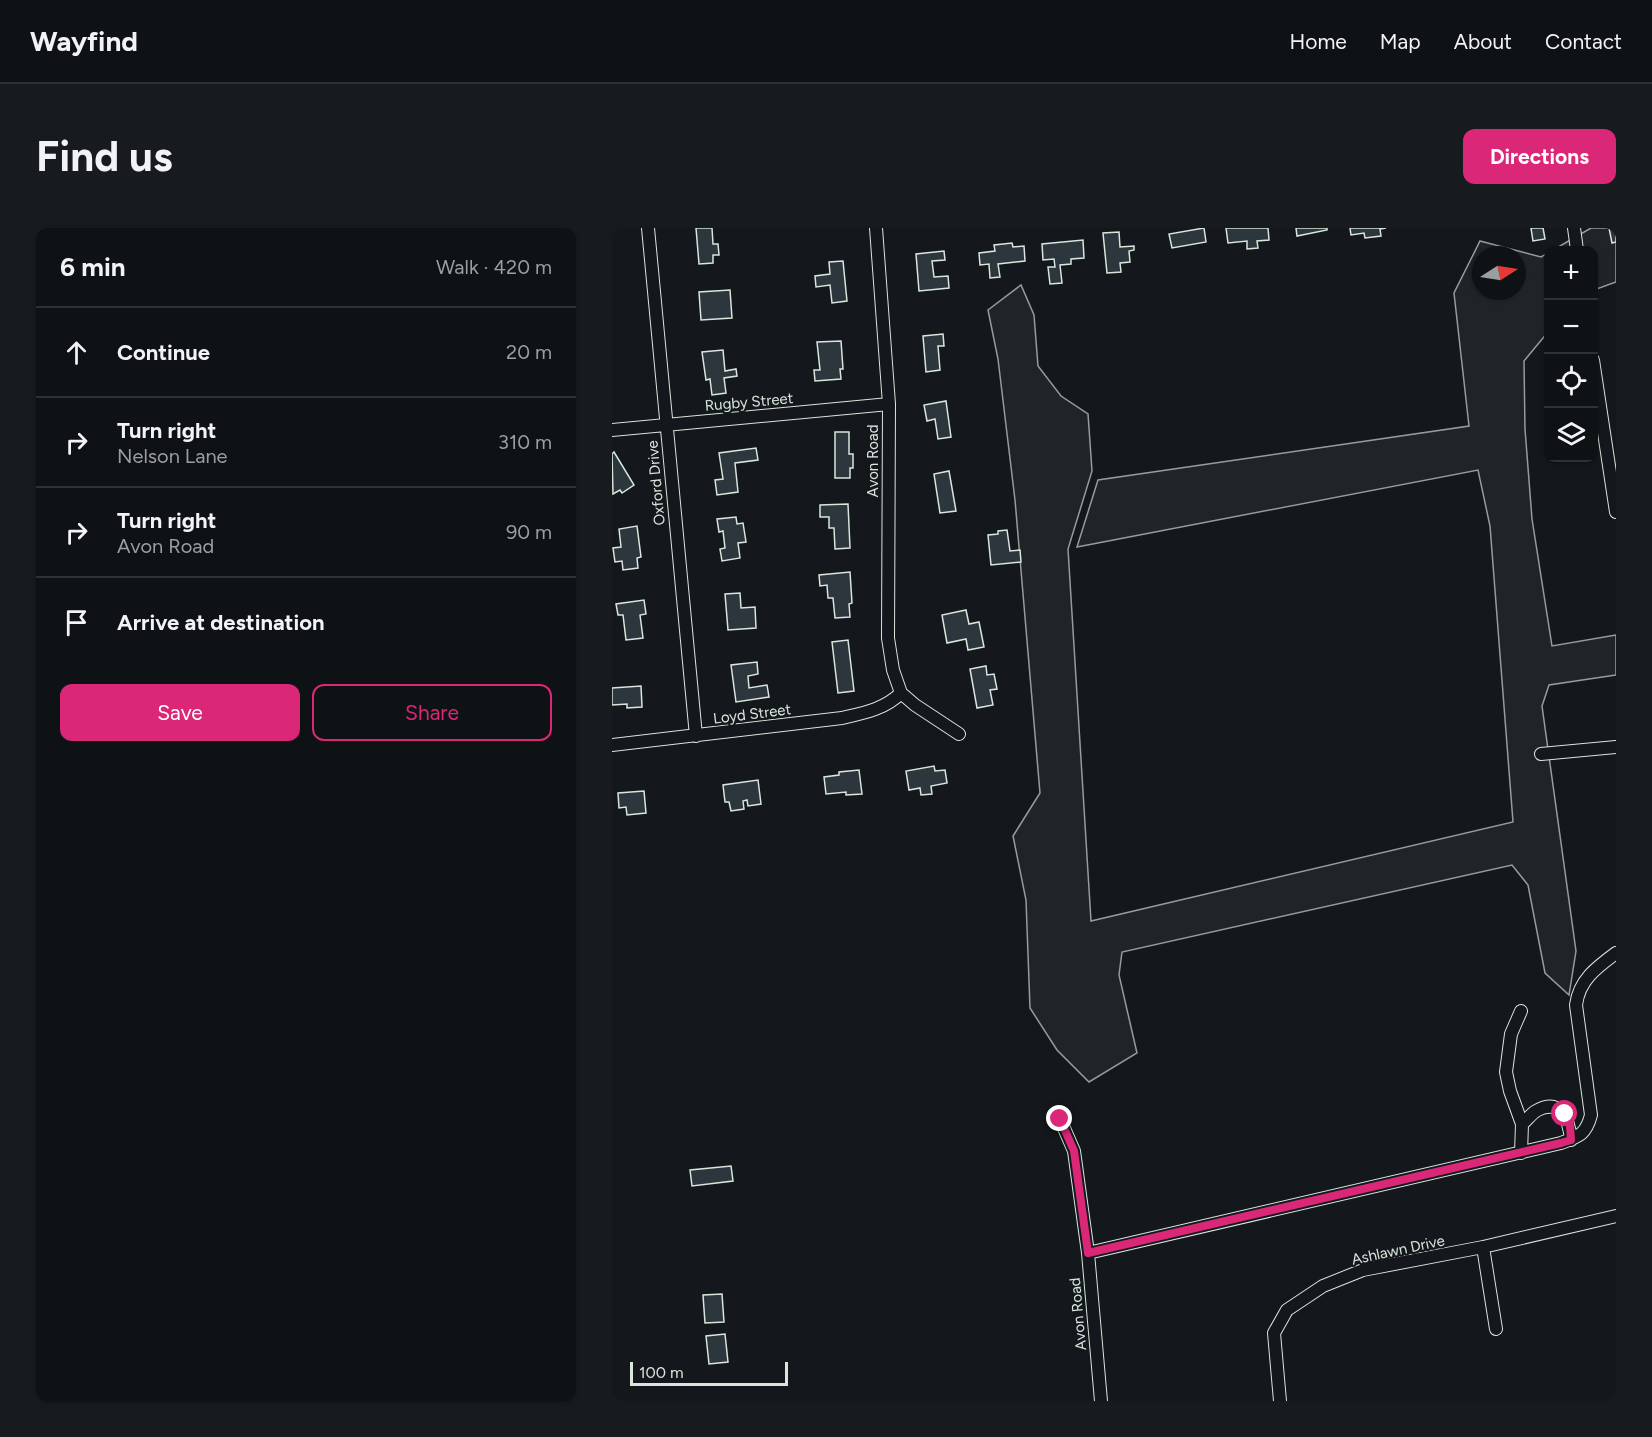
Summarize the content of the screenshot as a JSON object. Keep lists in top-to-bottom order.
{
  "streets": {
    "street": [
      "Rugby Street",
      "Avon Road",
      "Oxford Drive",
      "Loyd Street",
      "Ashlawn Drive"
    ]
  },
  "crossings": [
    ["Rugby Street", "Avon Road"],
    ["Rugby Street", "Oxford Drive"],
    ["Avon Road", "Loyd Street"],
    ["Oxford Drive", "Loyd Street"]
  ],
  "scale_bar": "100 m",
  "north": "right",
  "page": {
    "header": "Wayfind",
    "nav": [
      "Home",
      "Map",
      "About",
      "Contact"
    ],
    "buttons": [
      "Directions",
      ["Save", "Share"]
    ],
    "title": "Find us",
    "heading": ["6 min", "Walk · 420 m"],
    "map_buttons": ["+", "−"],
    "list": [
      ["Continue", "20 m"],
      ["Turn right", "Nelson Lane", "310 m"],
      ["Turn right", "Avon Road", "90 m"],
      "Arrive at destination"
    ],
    "scale": "100 m"
  }
}
